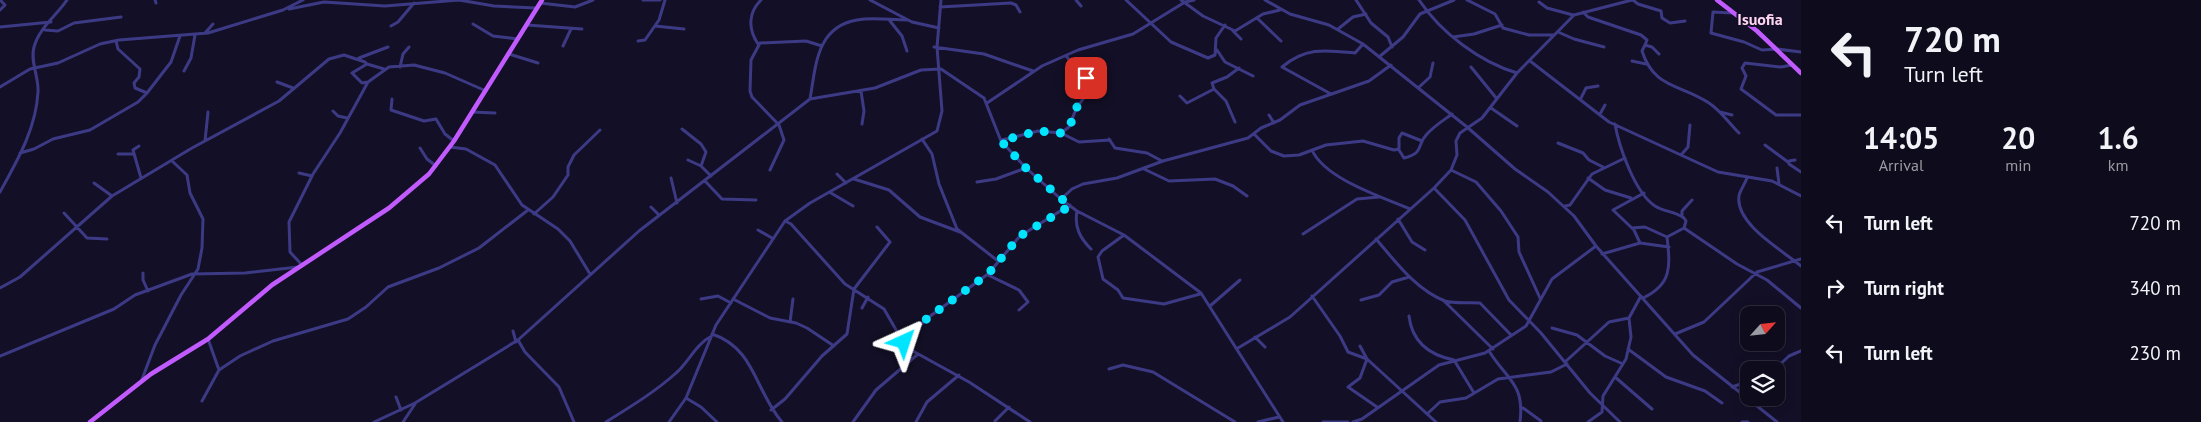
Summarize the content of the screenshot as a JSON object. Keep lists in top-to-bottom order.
{
  "districts": ["Isuofia"],
  "north": "top right",
  "page": {
    "turn": ["720 m", "Turn left"],
    "eta": [
      "14:05",
      "Arrival",
      "20",
      "min",
      "1.6",
      "km"
    ],
    "list": [
      {
        "name": "Turn left",
        "value": "720 m"
      },
      {
        "name": "Turn right",
        "value": "340 m"
      },
      {
        "name": "Turn left",
        "value": "230 m"
      }
    ]
  }
}
